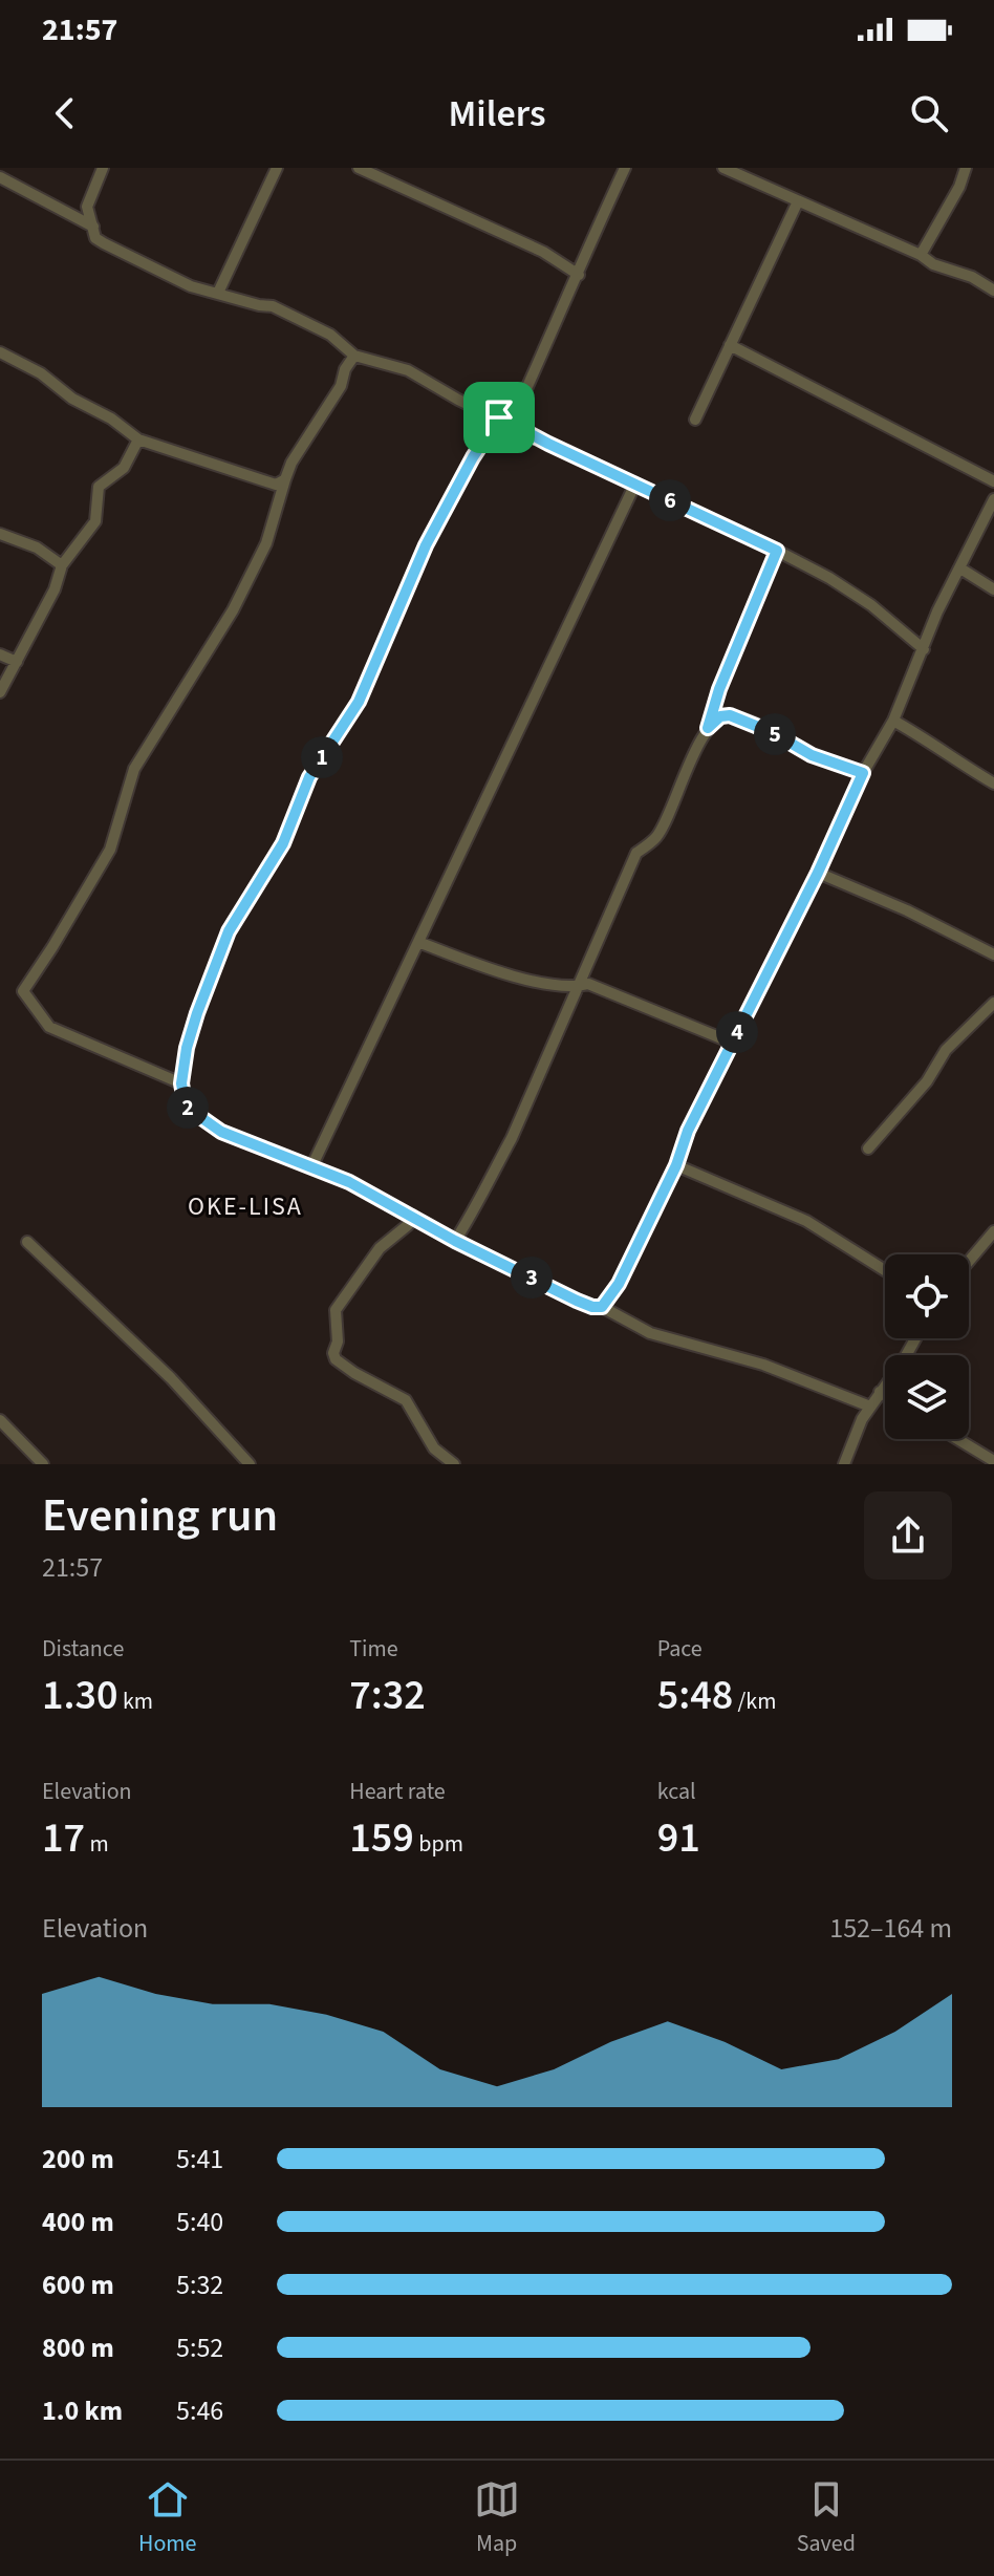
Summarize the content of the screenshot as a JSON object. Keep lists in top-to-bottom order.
{
  "districts": ["OKE-LISA"],
  "page": {
    "status": "21:57",
    "header": "Milers",
    "pins": [
      "6",
      "5",
      "1",
      "4",
      "2",
      "3"
    ],
    "heading": ["Evening run", "21:57"],
    "stats": [
      ["Distance", "1.30 km"],
      ["Time", "7:32"],
      ["Pace", "5:48 /km"],
      ["Elevation", "17 m"],
      ["Heart rate", "159 bpm"],
      ["kcal", "91"]
    ],
    "chart": ["Elevation", "152–164 m"],
    "list": [
      {
        "name": "200 m",
        "note": "5:41"
      },
      {
        "name": "400 m",
        "note": "5:40"
      },
      {
        "name": "600 m",
        "note": "5:32"
      },
      {
        "name": "800 m",
        "note": "5:52"
      },
      {
        "name": "1.0 km",
        "note": "5:46"
      }
    ],
    "tabs": ["Home", "Map", "Saved"]
  }
}
